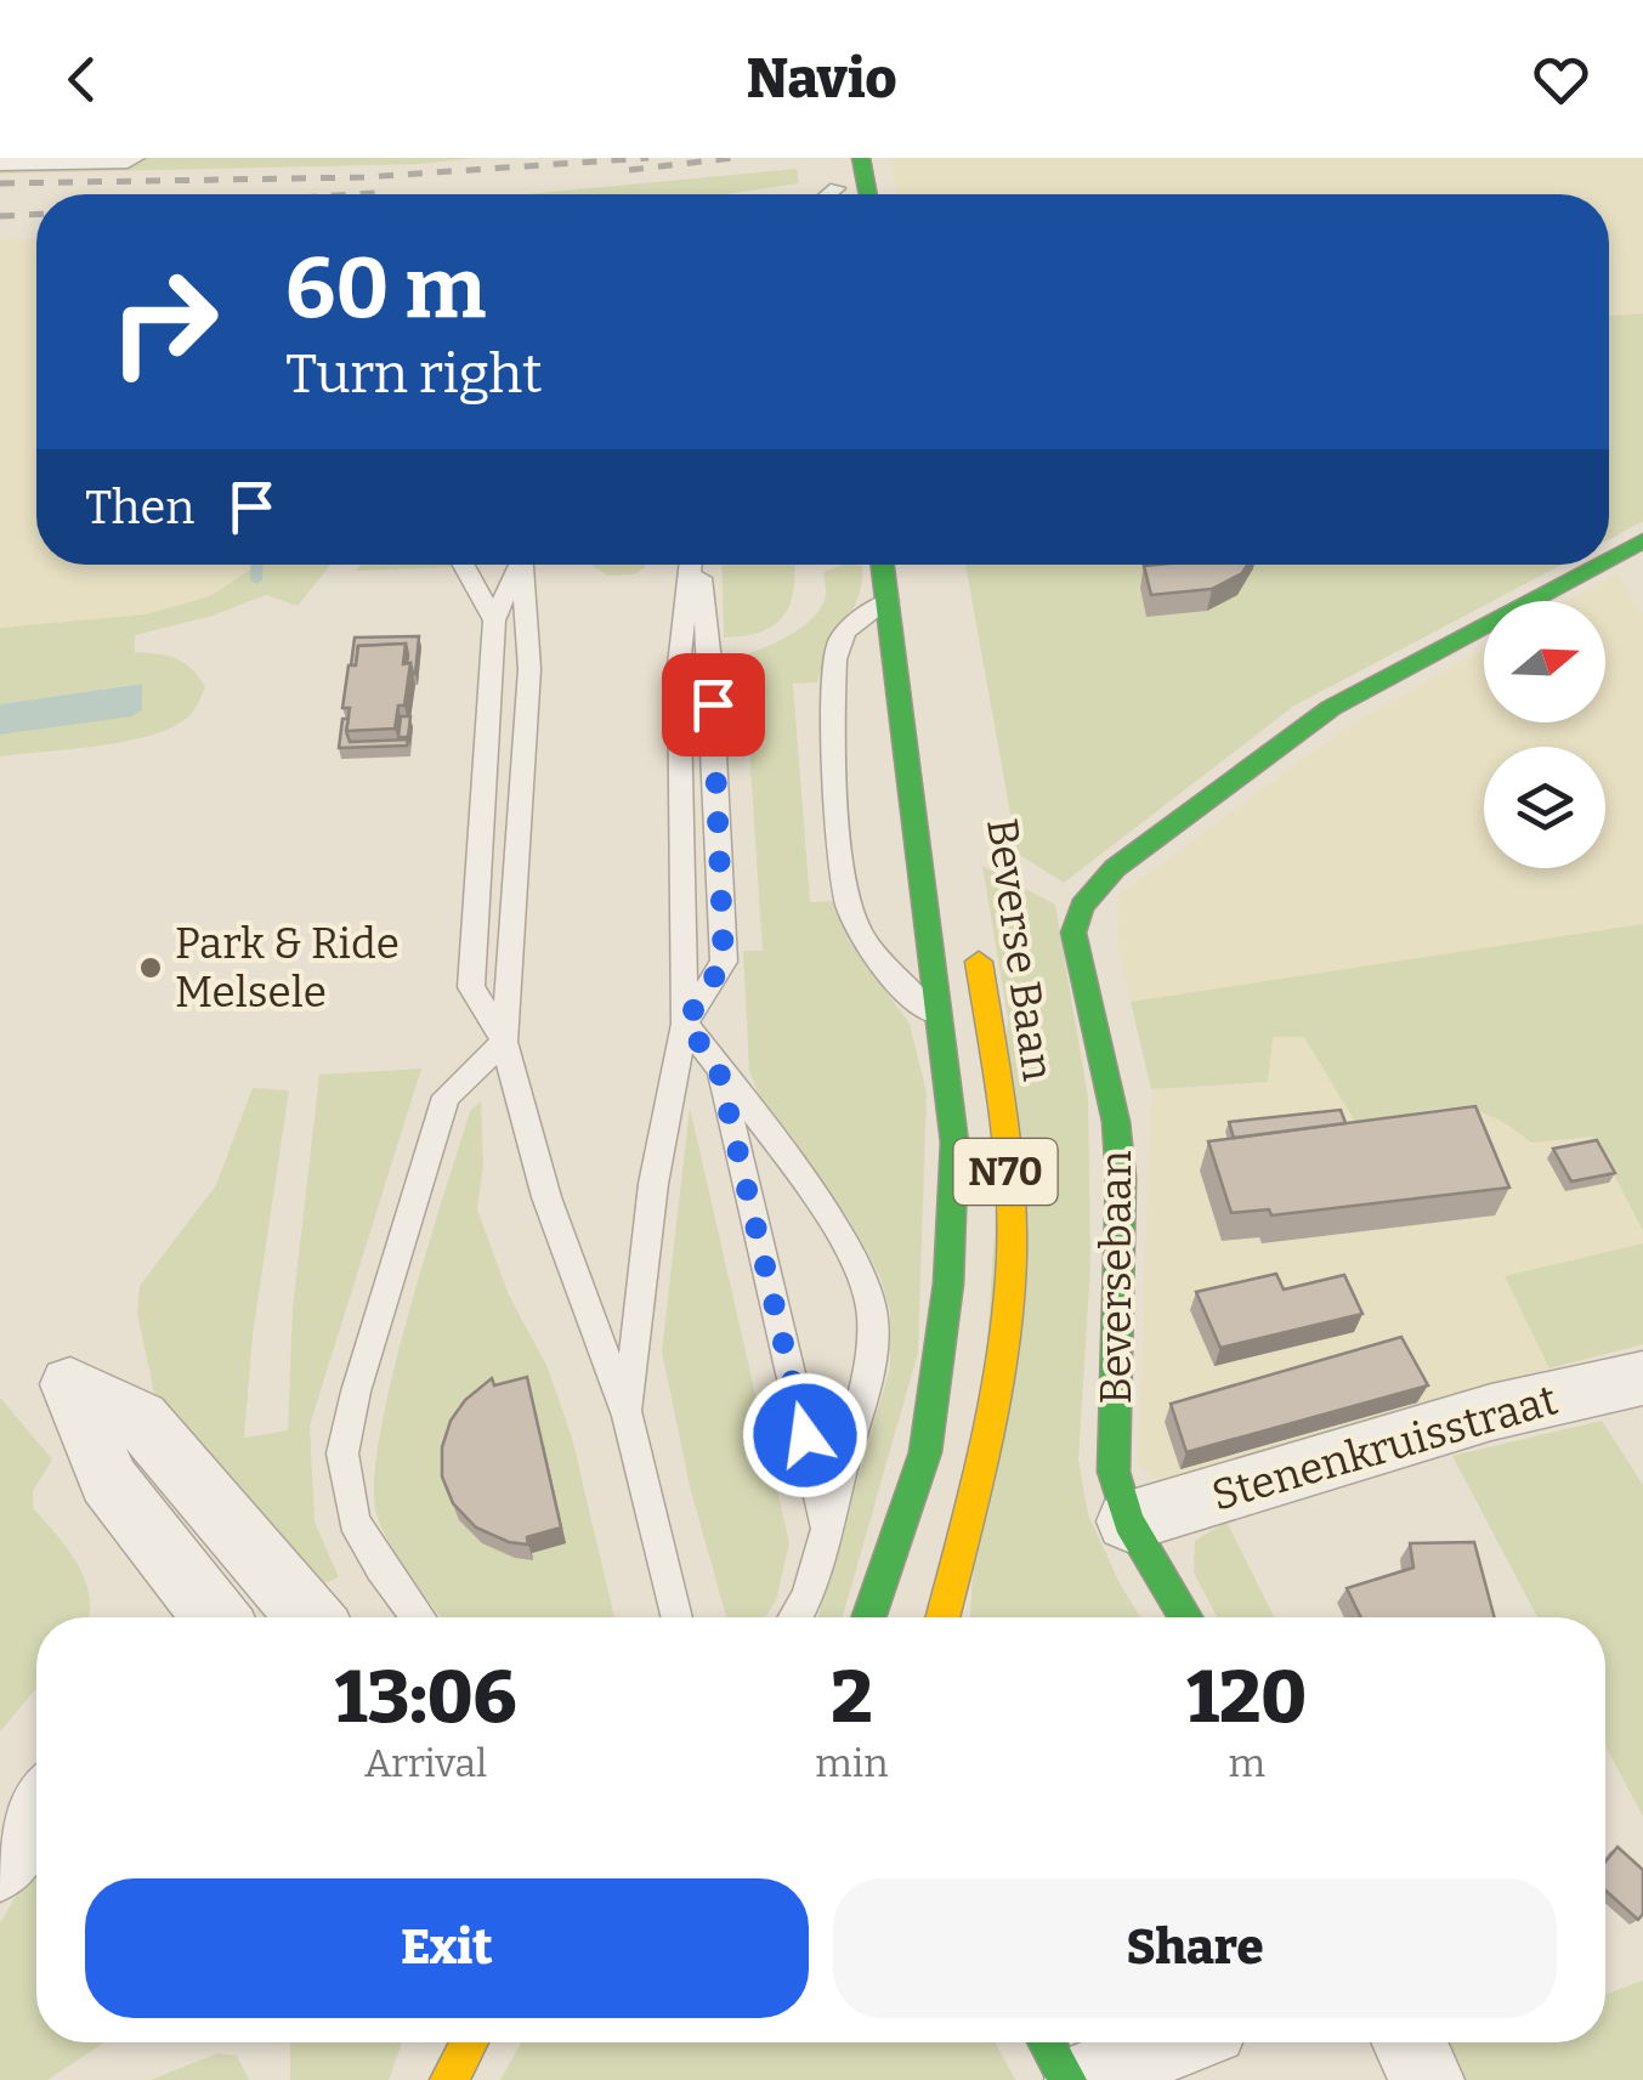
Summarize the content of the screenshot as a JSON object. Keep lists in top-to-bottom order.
{
  "streets": {
    "main road": ["Beverse Baan", "N70", "Beversebaan"],
    "street": ["Stenenkruisstraat"]
  },
  "crossings": [
    ["Beverse Baan", "N70"],
    ["Beversebaan", "Stenenkruisstraat"]
  ],
  "places": ["Park & Ride Melsele"],
  "north": "right",
  "page": {
    "header": "Navio",
    "turn": ["60 m", "Turn right"],
    "then": "Then",
    "eta": [
      "13:06",
      "Arrival",
      "2",
      "min",
      "120",
      "m"
    ],
    "buttons": ["Exit", "Share"]
  }
}
